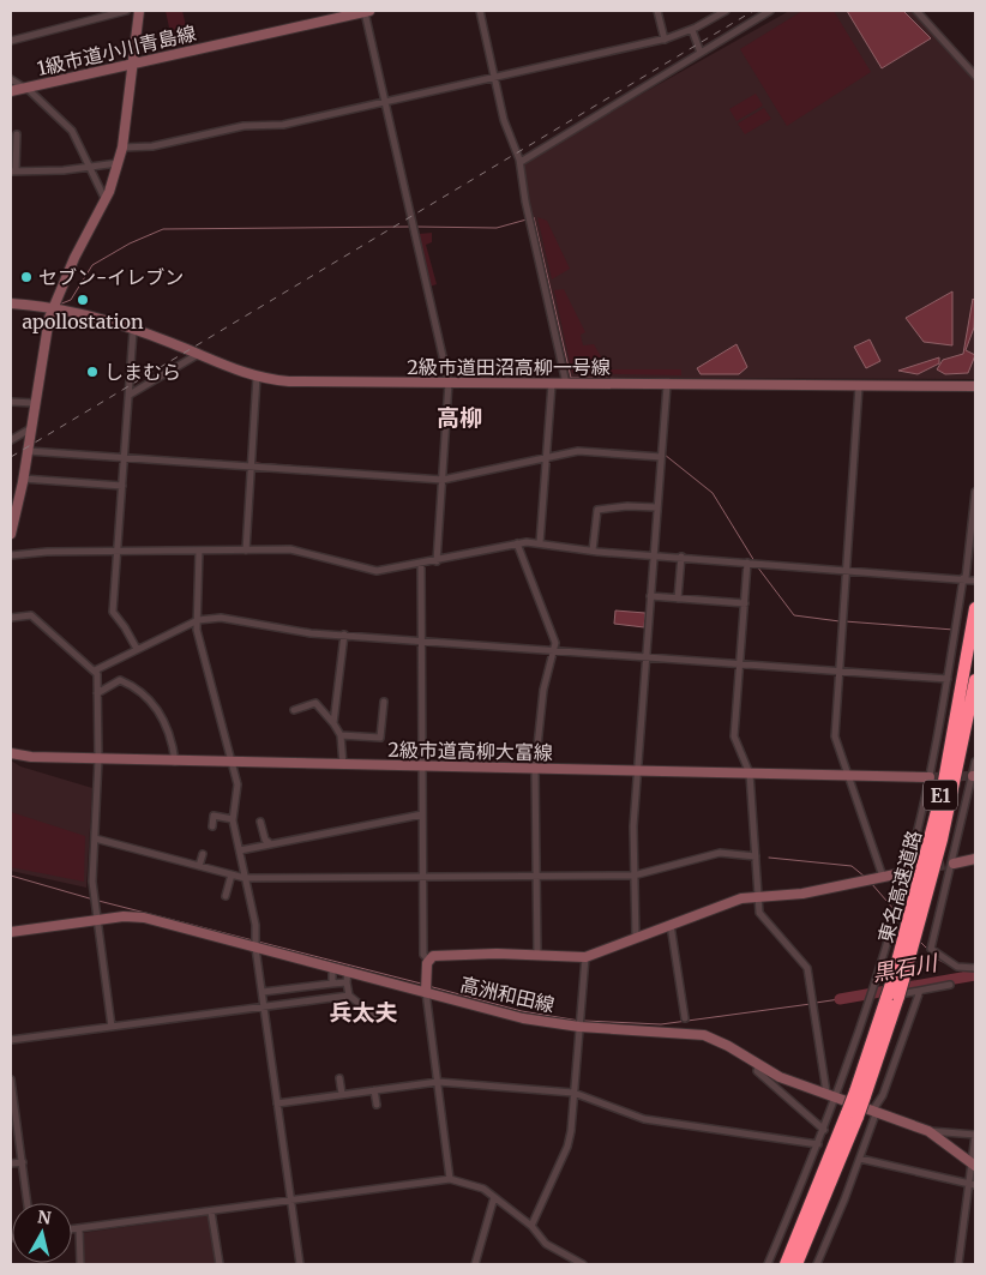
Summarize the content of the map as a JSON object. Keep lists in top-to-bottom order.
{
  "streets": {
    "highway": ["E1", "東名高速道路"],
    "street": [
      "1級市道小川青島線",
      "2級市道田沼高柳一号線",
      "2級市道高柳大富線",
      "高洲和田線"
    ]
  },
  "districts": ["高柳", "兵太夫"],
  "water": ["黒石川"],
  "places": ["セブン-イレブン", "apollostation", "しまむら"],
  "north": "top"
}
